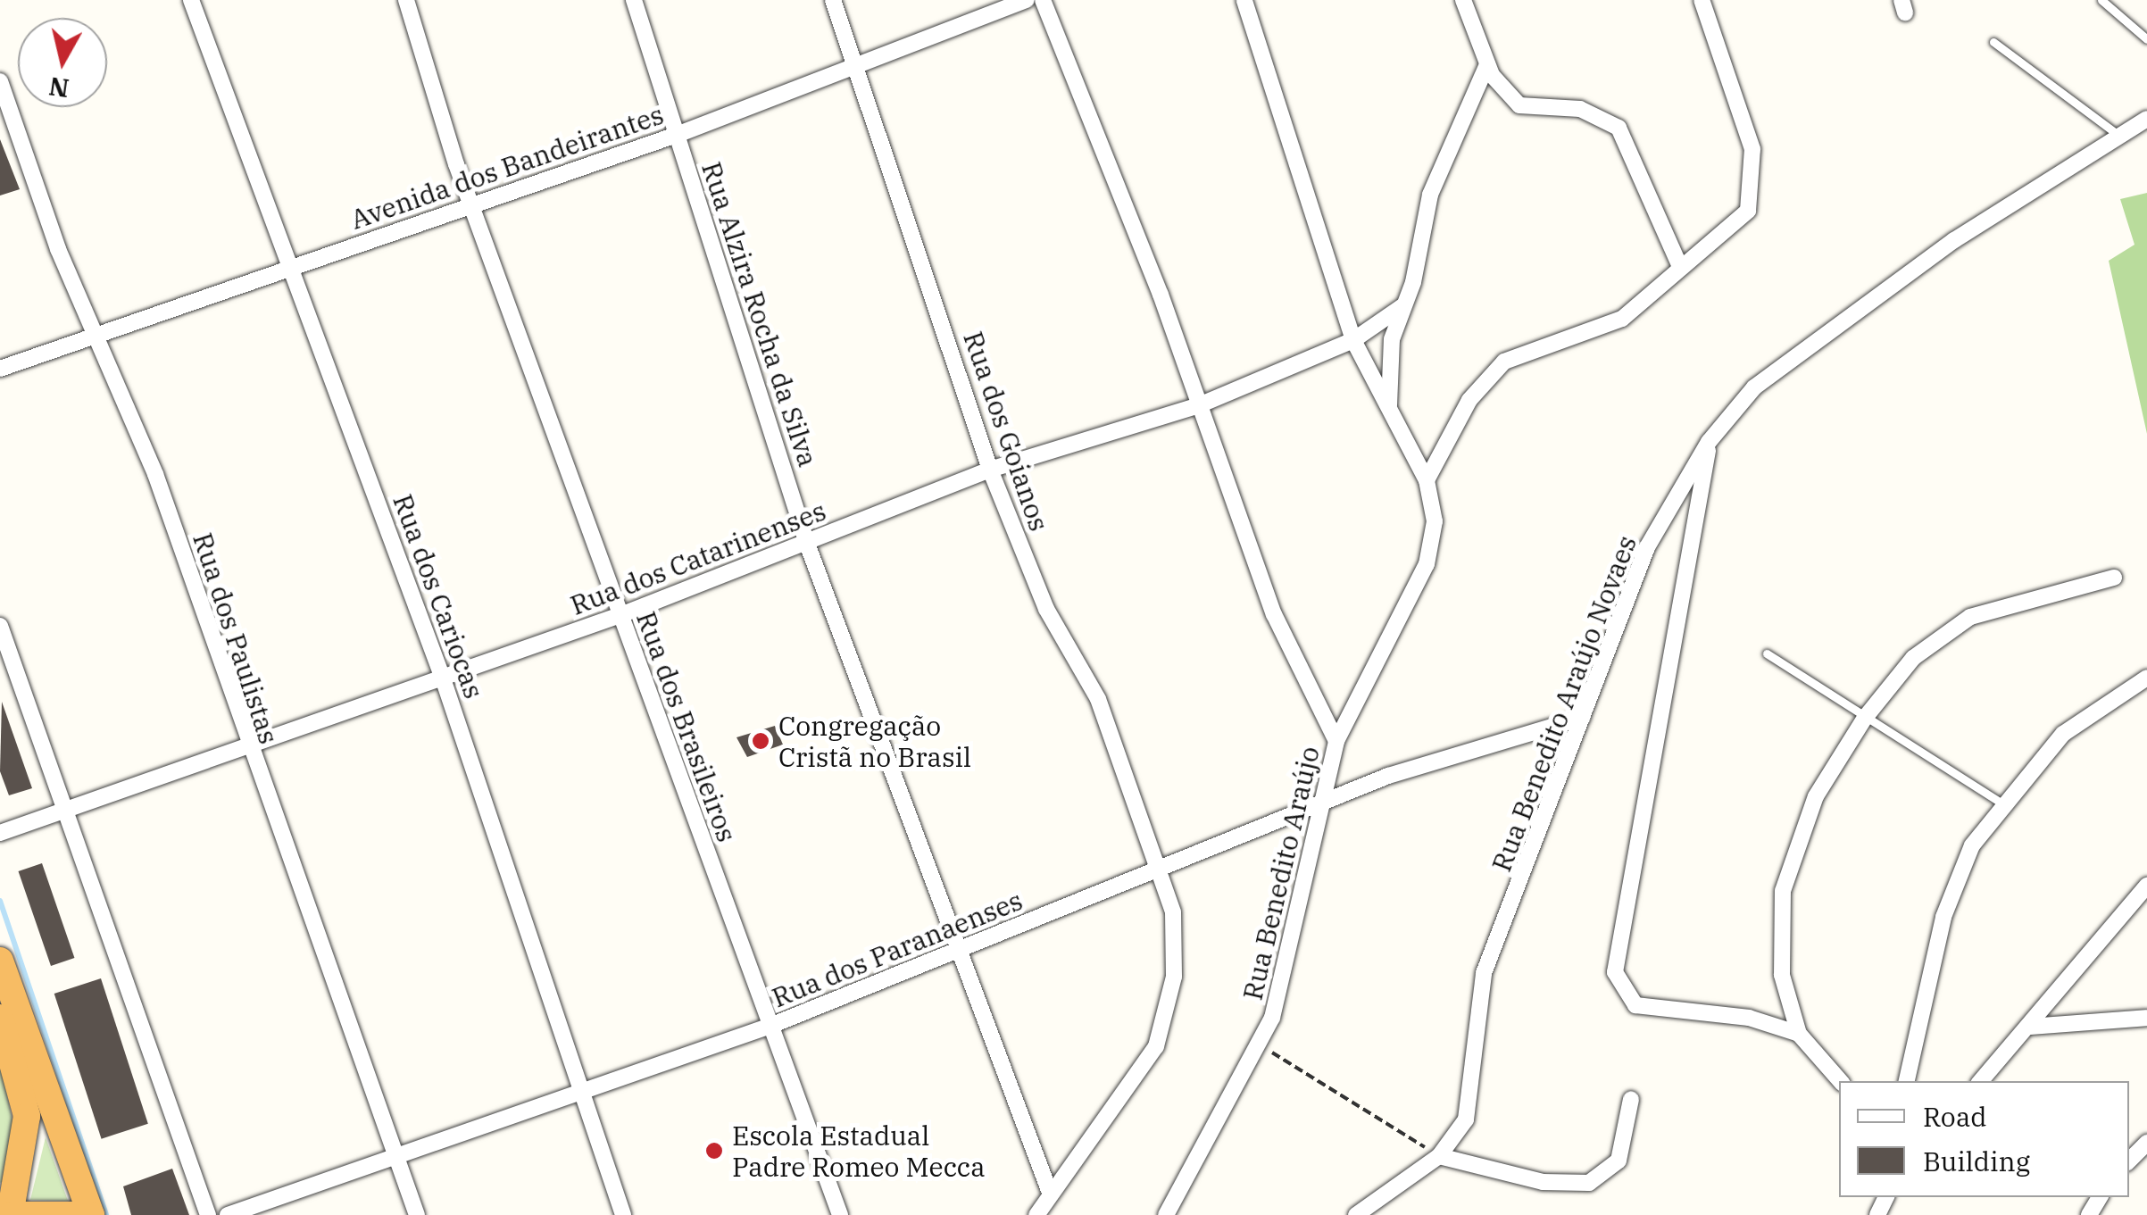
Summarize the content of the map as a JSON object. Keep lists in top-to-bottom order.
{
  "streets": {
    "street": [
      "Avenida dos Bandeirantes",
      "Rua Alzira Rocha da Silva",
      "Rua dos Goianos",
      "Rua dos Catarinenses",
      "Rua dos Cariocas",
      "Rua dos Paulistas",
      "Rua Benedito Araújo Novaes",
      "Rua dos Brasileiros",
      "Rua Benedito Araújo",
      "Rua dos Paranaenses"
    ]
  },
  "crossings": [
    ["Avenida dos Bandeirantes", "Rua Alzira Rocha da Silva"],
    ["Avenida dos Bandeirantes", "Rua dos Goianos"],
    ["Avenida dos Bandeirantes", "Rua dos Cariocas"],
    ["Avenida dos Bandeirantes", "Rua dos Paulistas"],
    ["Avenida dos Bandeirantes", "Rua dos Brasileiros"],
    ["Rua Alzira Rocha da Silva", "Rua dos Goianos"],
    ["Rua Alzira Rocha da Silva", "Rua dos Catarinenses"],
    ["Rua Alzira Rocha da Silva", "Rua dos Paranaenses"],
    ["Rua dos Goianos", "Rua dos Catarinenses"],
    ["Rua dos Goianos", "Rua dos Paranaenses"],
    ["Rua dos Catarinenses", "Rua dos Cariocas"],
    ["Rua dos Catarinenses", "Rua dos Paulistas"],
    ["Rua dos Catarinenses", "Rua dos Brasileiros"],
    ["Rua dos Catarinenses", "Rua Benedito Araújo"],
    ["Rua dos Cariocas", "Rua dos Paranaenses"],
    ["Rua dos Paulistas", "Rua dos Paranaenses"],
    ["Rua Benedito Araújo Novaes", "Rua dos Paranaenses"],
    ["Rua dos Brasileiros", "Rua dos Paranaenses"],
    ["Rua Benedito Araújo", "Rua dos Paranaenses"]
  ],
  "places": ["Congregação Cristã no Brasil", "Escola Estadual Padre Romeo Mecca"],
  "legend": ["Road", "Building"],
  "north": "bottom"
}
